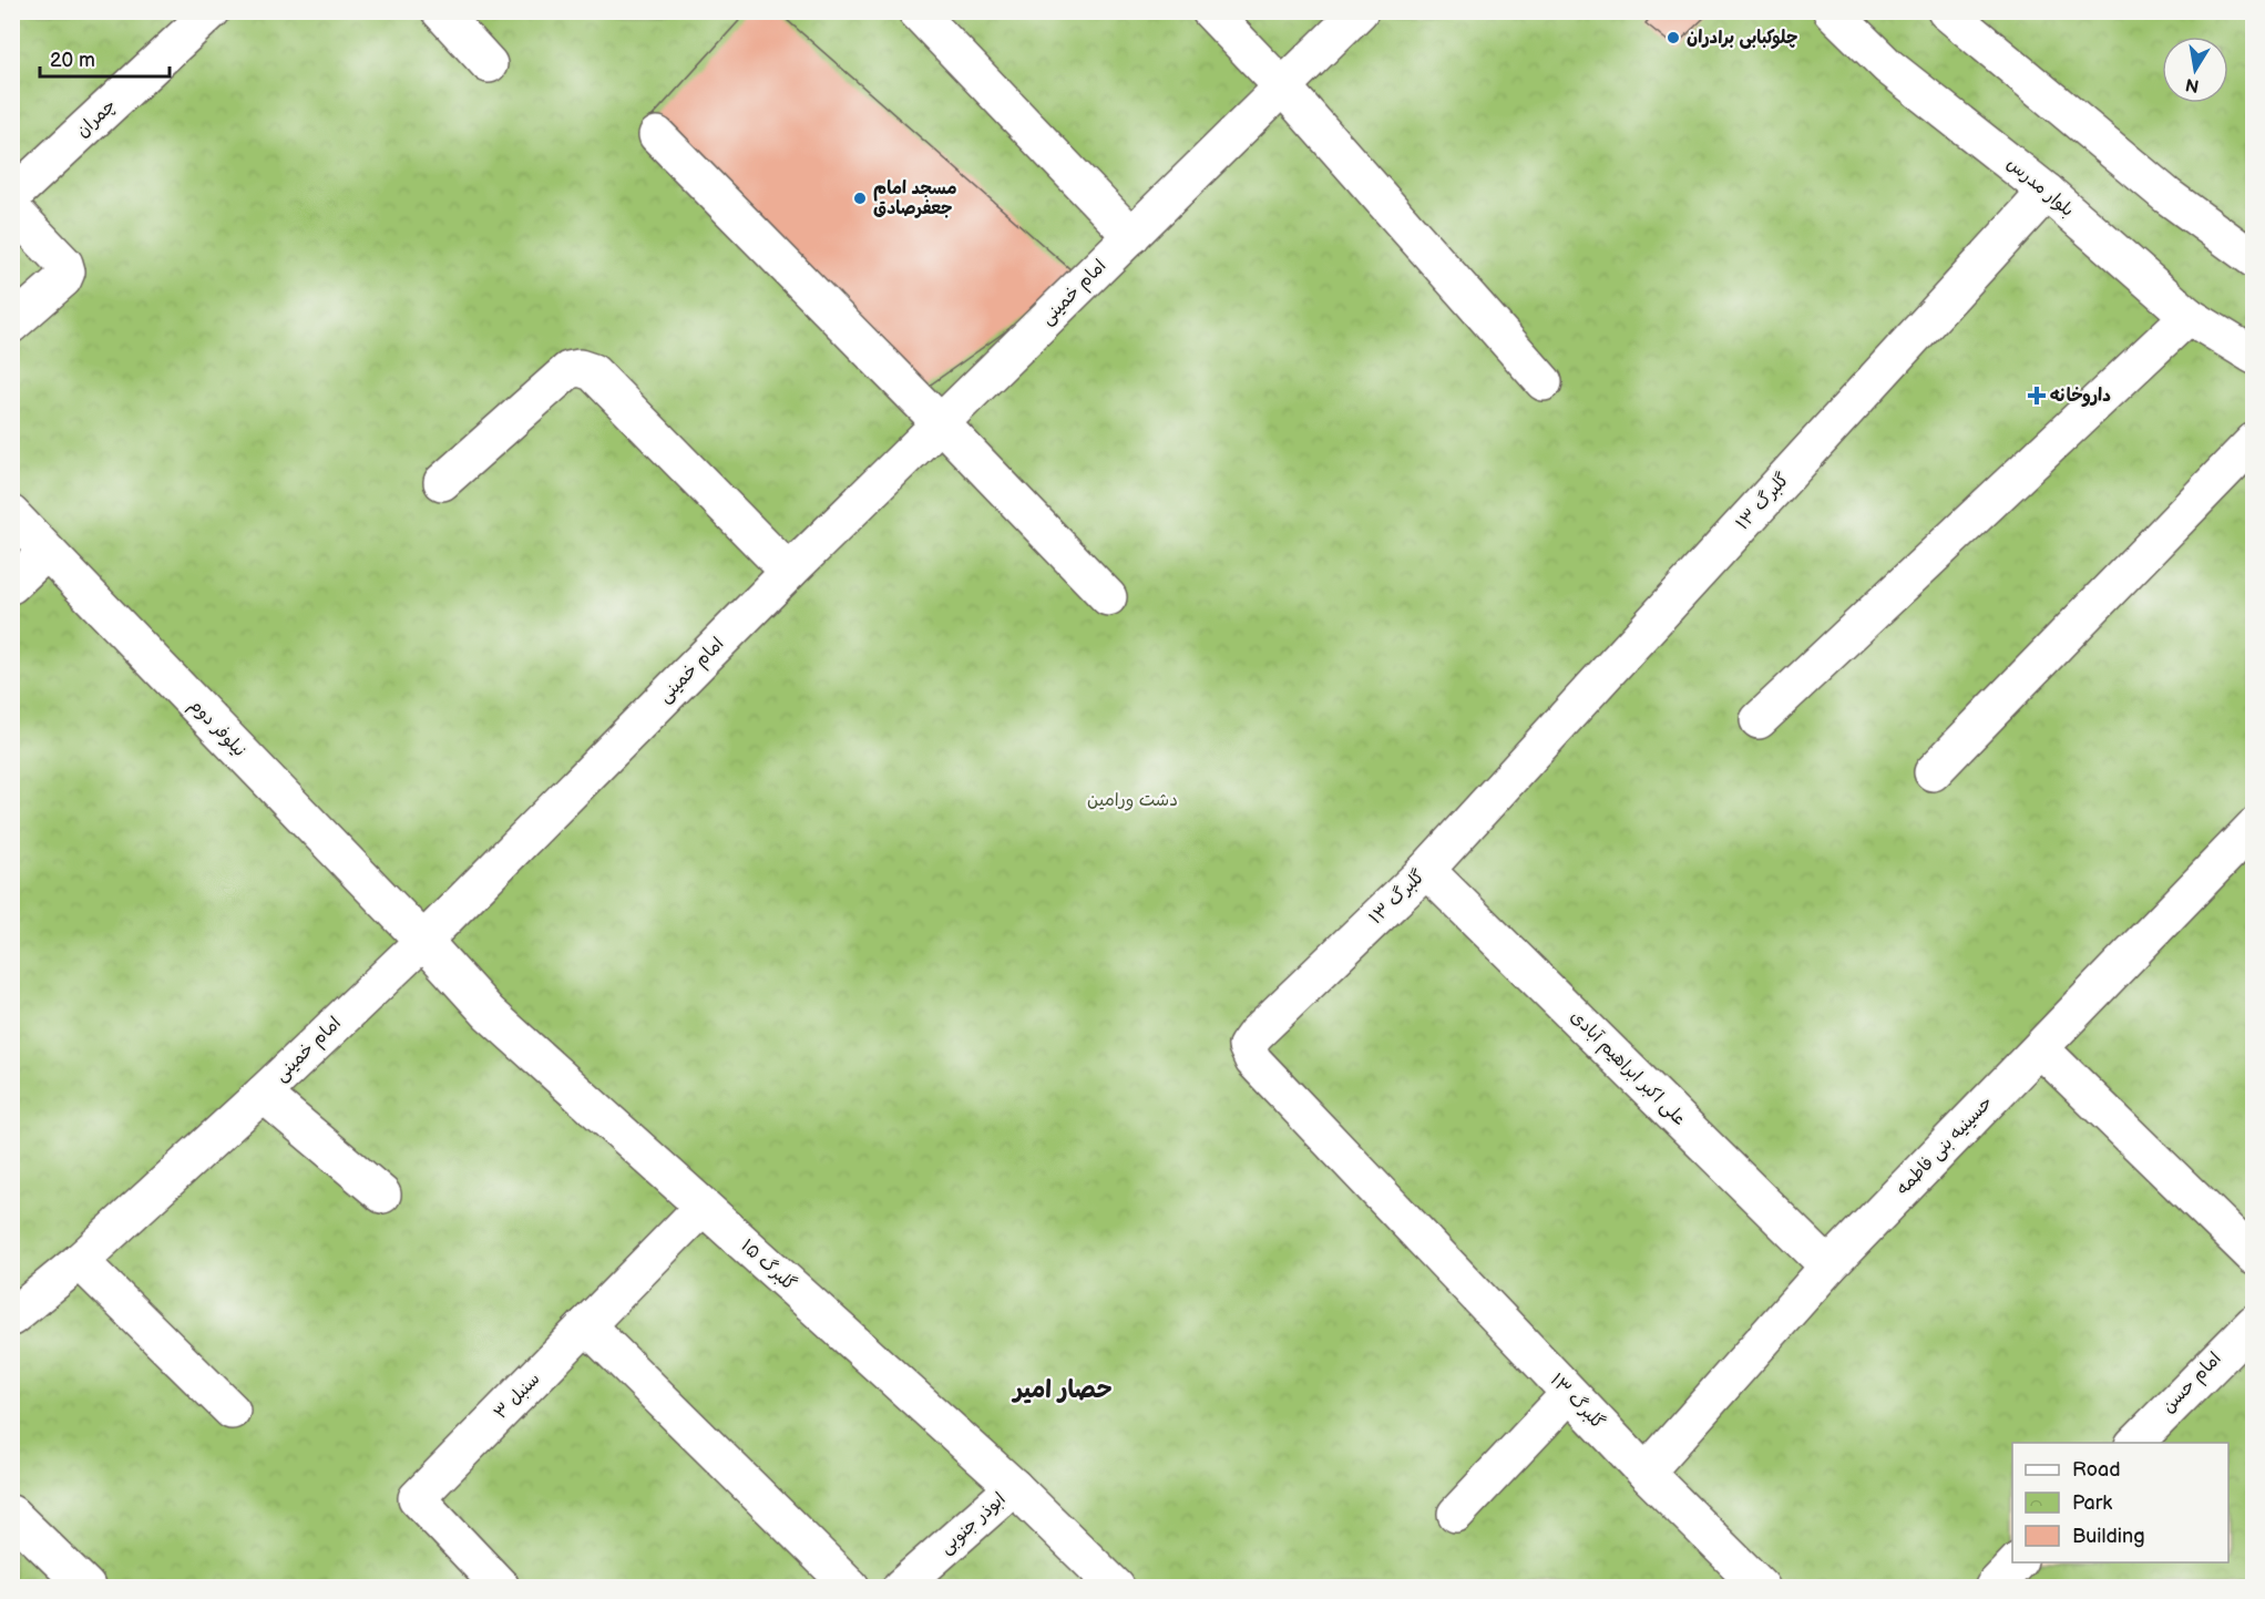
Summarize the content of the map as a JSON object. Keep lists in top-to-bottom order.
{
  "streets": {
    "street": [
      "چمران",
      "بلوار مدرس",
      "امام خمینی",
      "گلبرگ ۱۳",
      "نیلوفر دوم",
      "علی اکبر ابراهیم آبادی",
      "حسینیه بنی فاطمه",
      "گلبرگ ۱۵",
      "امام حسن",
      "سنبل ۳",
      "ابوذر جنوبی"
    ]
  },
  "crossings": [
    ["بلوار مدرس", "گلبرگ ۱۳"],
    ["امام خمینی", "نیلوفر دوم"],
    ["امام خمینی", "گلبرگ ۱۵"],
    ["گلبرگ ۱۳", "علی اکبر ابراهیم آبادی"],
    ["گلبرگ ۱۳", "حسینیه بنی فاطمه"],
    ["نیلوفر دوم", "گلبرگ ۱۵"],
    ["علی اکبر ابراهیم آبادی", "حسینیه بنی فاطمه"],
    ["گلبرگ ۱۵", "سنبل ۳"],
    ["گلبرگ ۱۵", "ابوذر جنوبی"]
  ],
  "districts": ["حصار امیر"],
  "parks": ["دشت ورامین"],
  "places": {
    "other": ["چلوکبابی برادران", "مسجد امام جعفرصادق"],
    "health": ["داروخانه"]
  },
  "legend": ["Road", "Park", "Building"],
  "scale_bar": "20 m",
  "north": "bottom"
}
